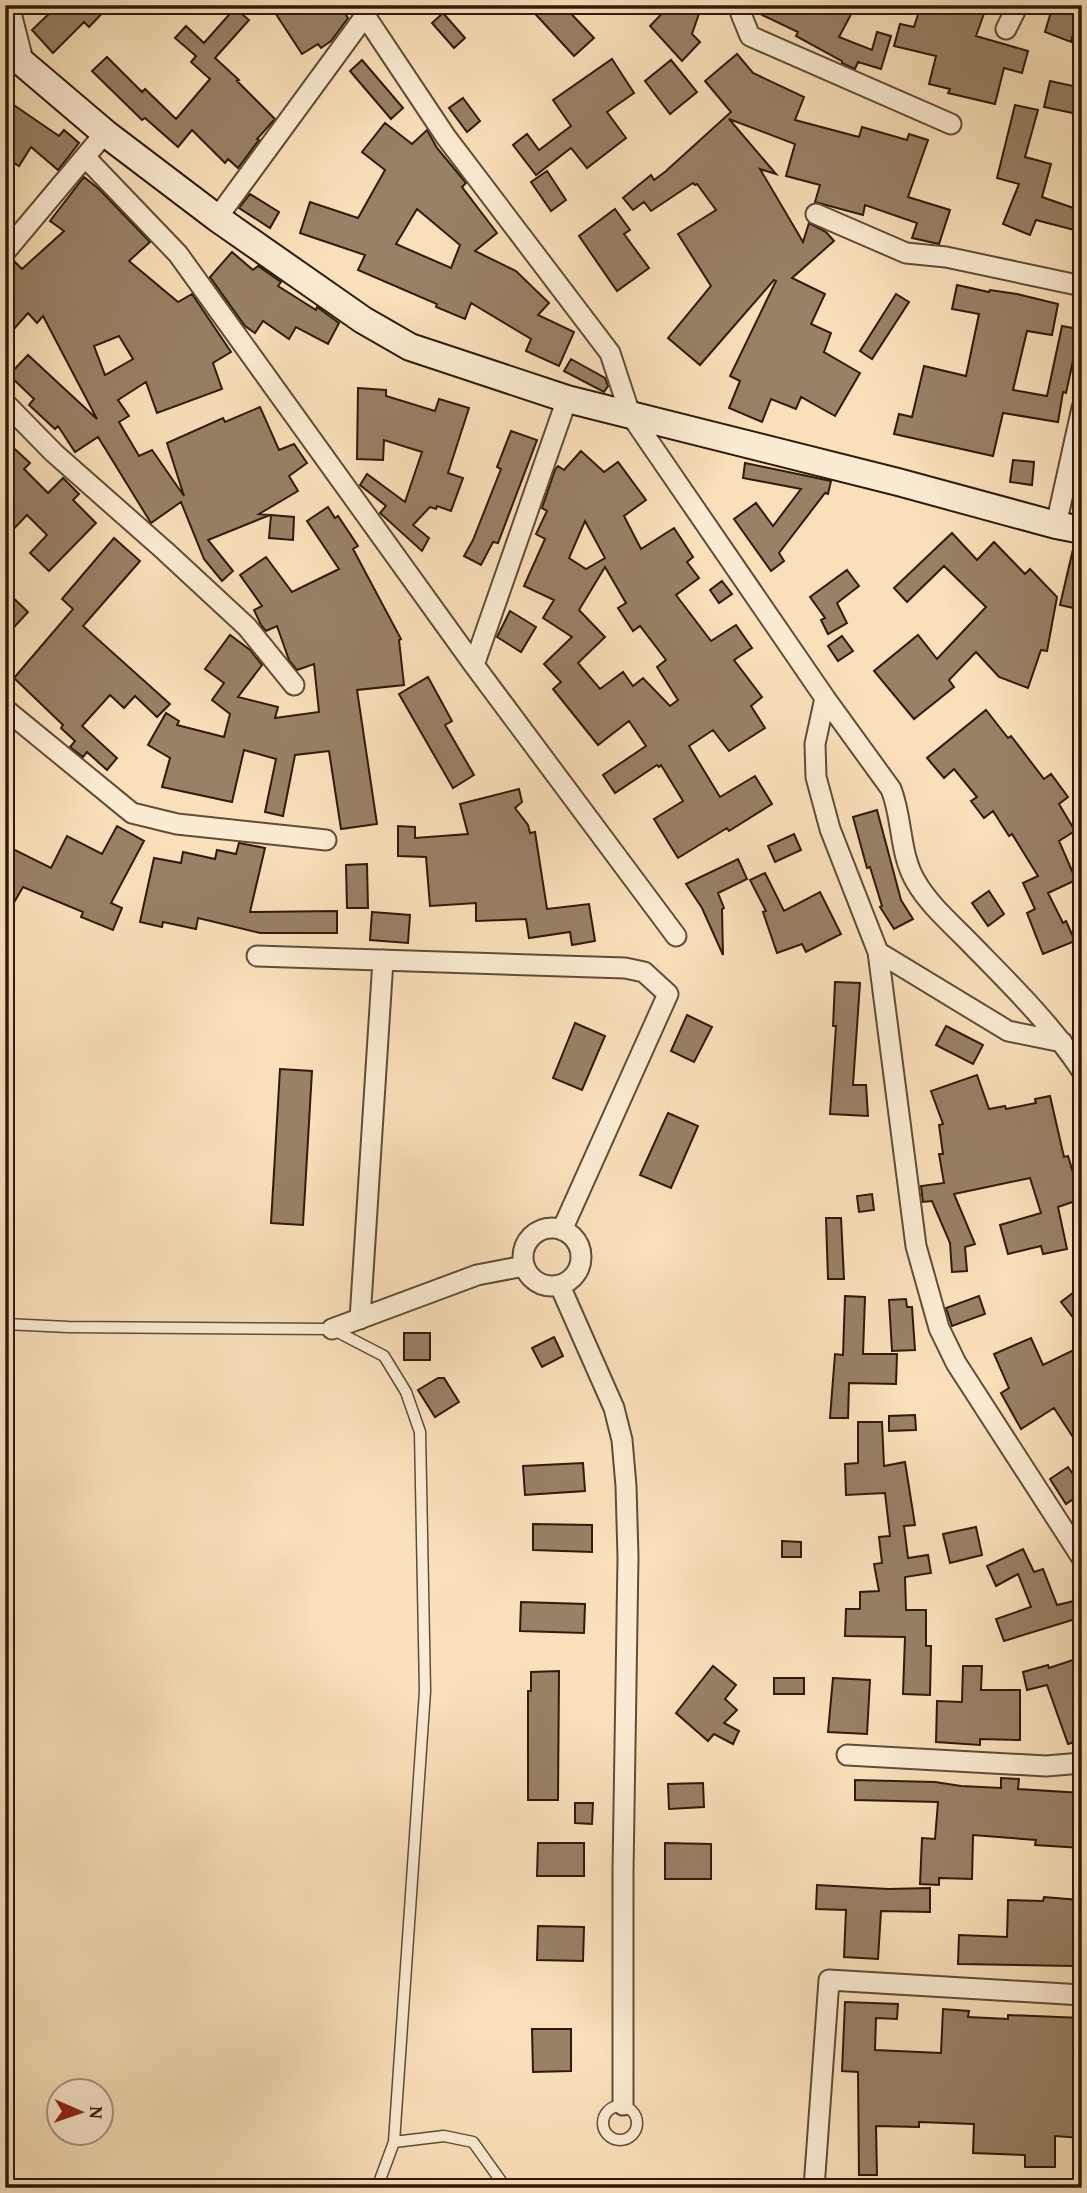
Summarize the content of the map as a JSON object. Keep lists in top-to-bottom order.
{
  "north": "right"
}
